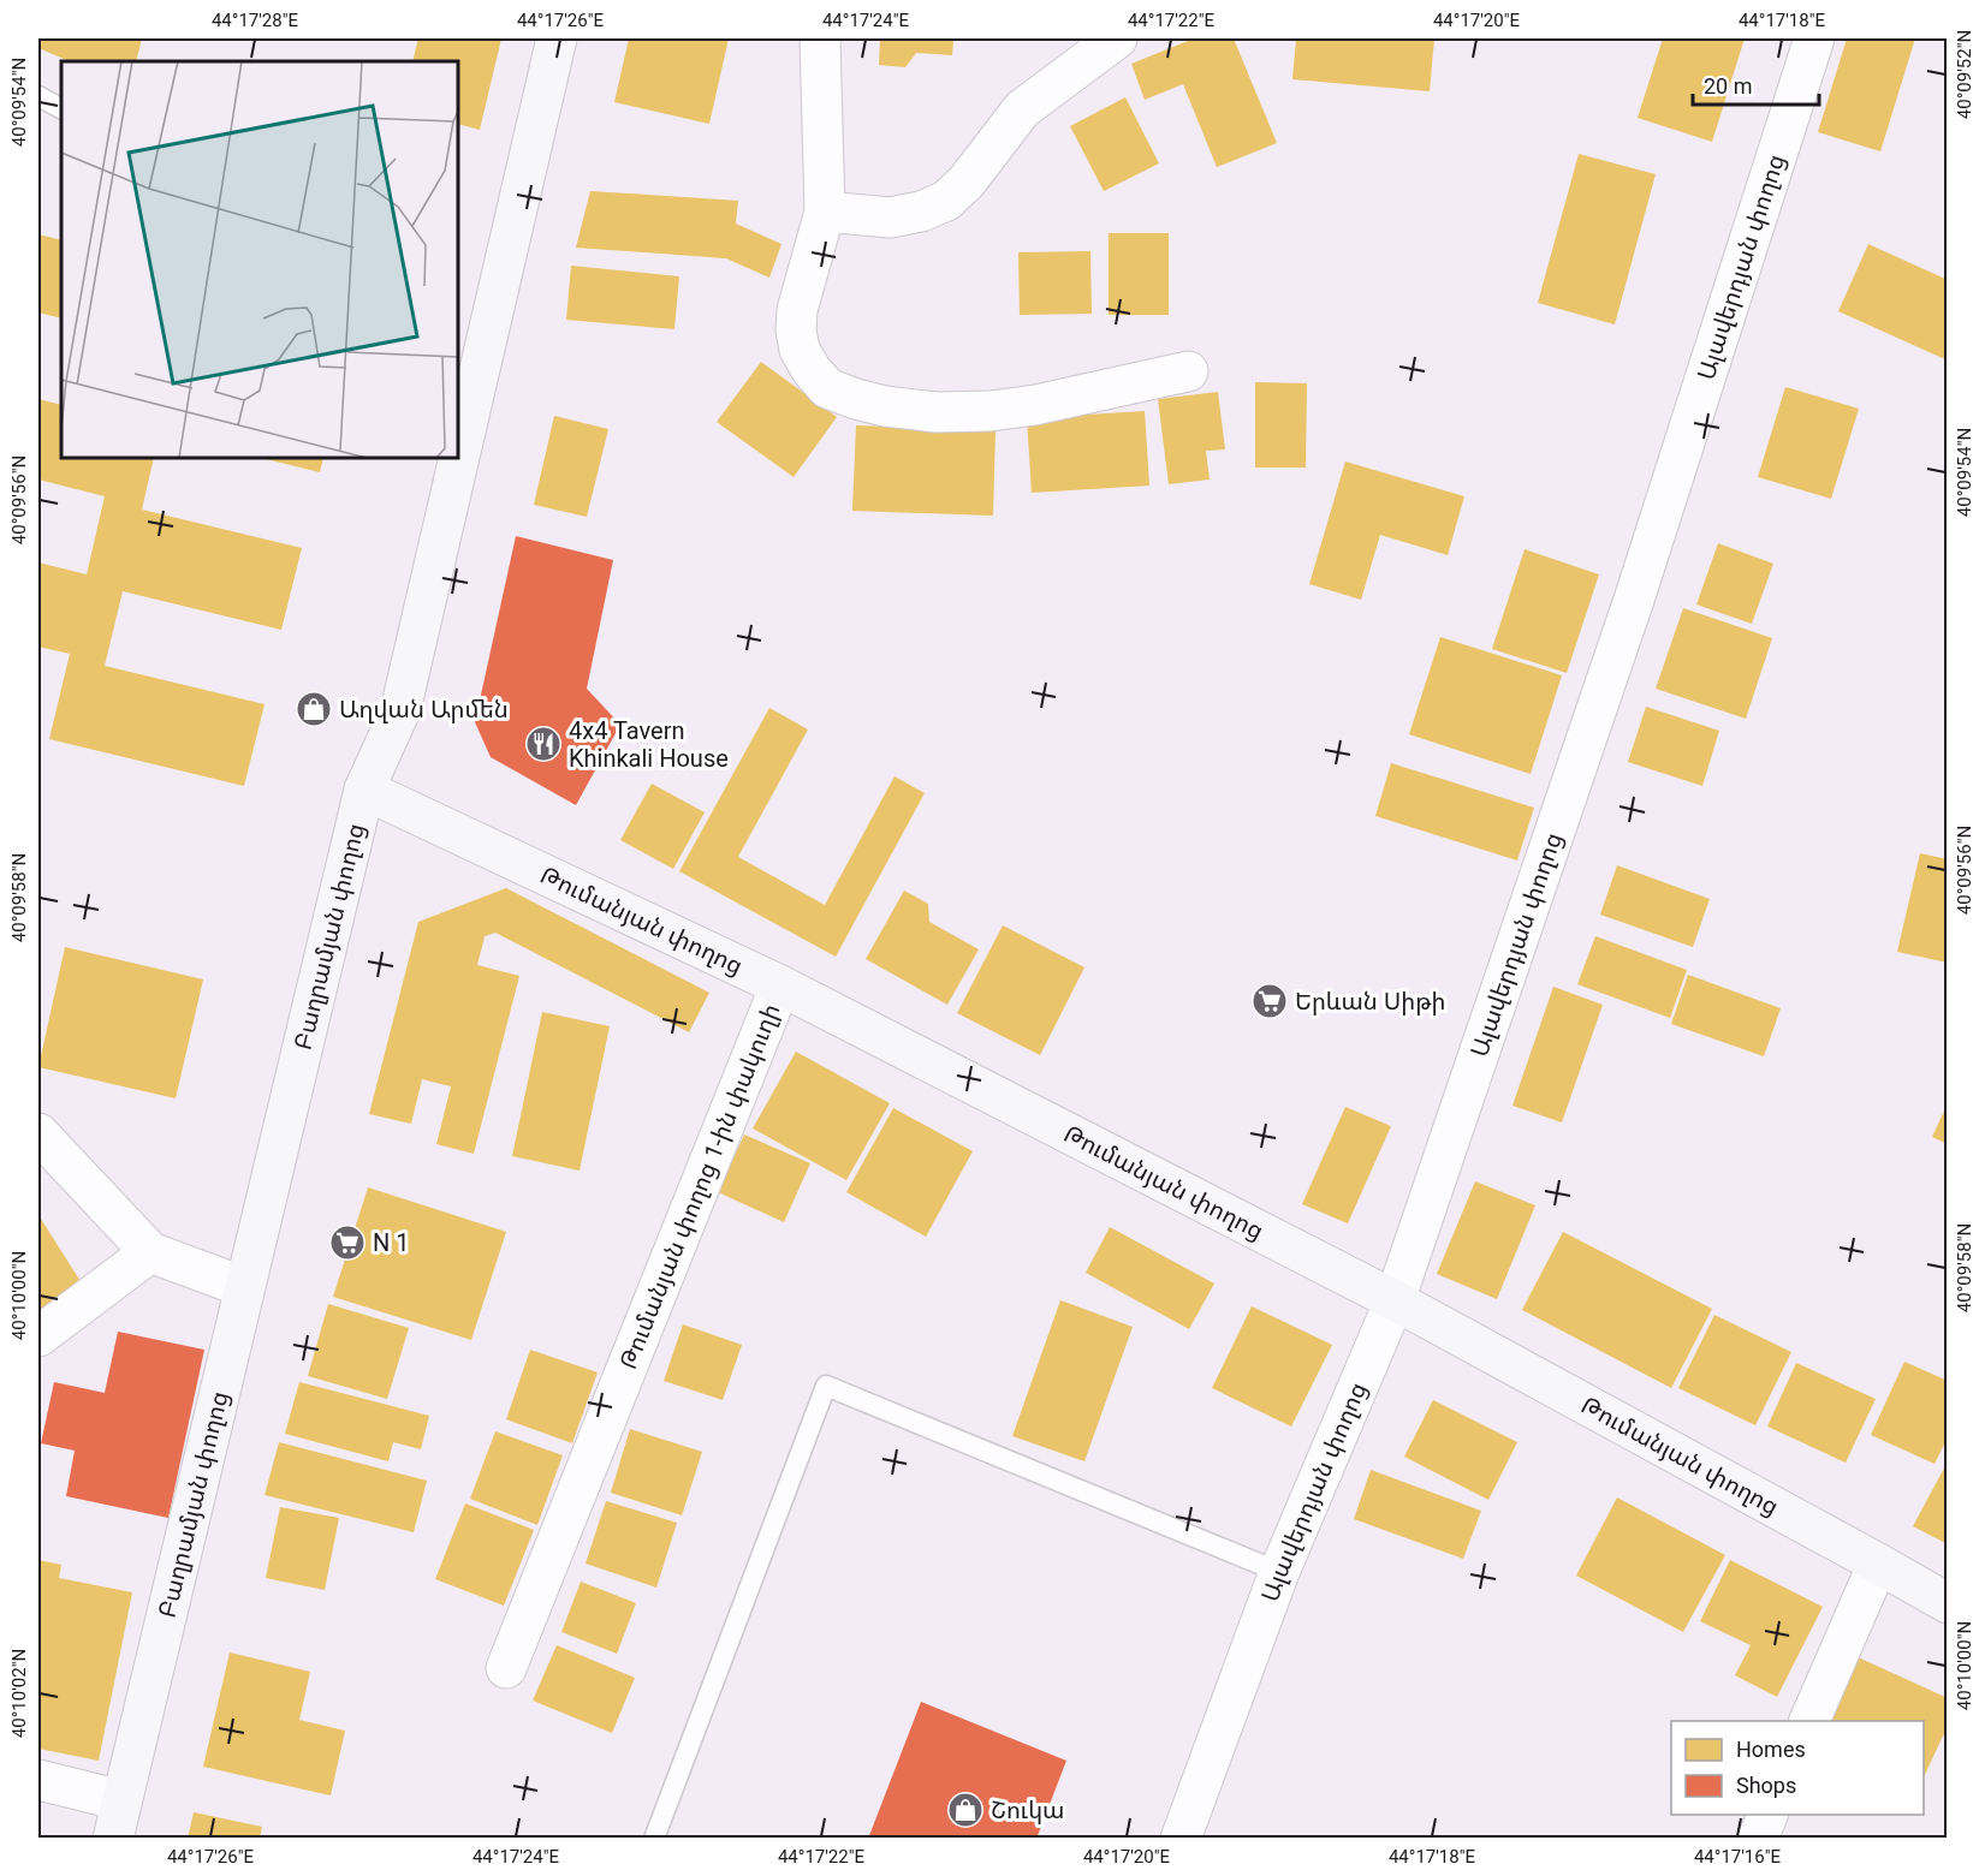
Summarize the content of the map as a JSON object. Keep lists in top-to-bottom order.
{
  "streets": {
    "main road": ["Թումանյան փողոց", "Բաղրամյան փողոց"],
    "street": ["Ալավերդյան փողոց", "Թումանյան փողոց 1-ին փակուղի"]
  },
  "crossings": [
    ["Ալավերդյան փողոց", "Թումանյան փողոց"],
    ["Թումանյան փողոց", "Բաղրամյան փողոց"],
    ["Թումանյան փողոց", "Թումանյան փողոց 1-ին փակուղի"]
  ],
  "places": {
    "shop": ["Աղվան Արմեն", "Շուկա"],
    "restaurant": ["4x4 Tavern Khinkali House"],
    "supermarket": ["Երևան Սիթի", "N 1"]
  },
  "legend": ["Homes", "Shops"],
  "scale_bar": "20 m",
  "coordinates": [
    "44°17'28\"E",
    "44°17'26\"E",
    "44°17'24\"E",
    "44°17'22\"E",
    "44°17'20\"E",
    "44°17'18\"E",
    "40°09'52\"N",
    "40°09'54\"N",
    "40°09'56\"N",
    "40°09'58\"N",
    "40°10'00\"N",
    "40°10'02\"N",
    "44°17'16\"E"
  ]
}
